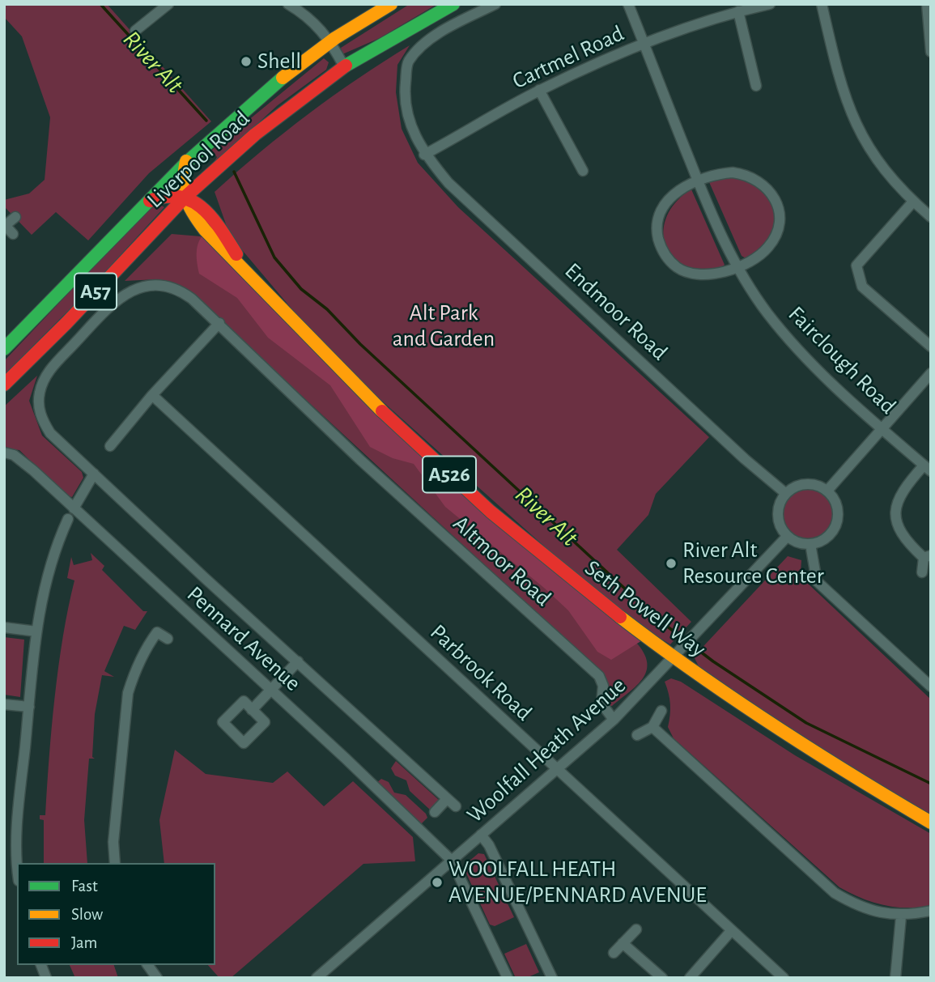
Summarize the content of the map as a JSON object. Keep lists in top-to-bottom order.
{
  "streets": {
    "main road": [
      "Liverpool Road",
      "A57",
      "A526",
      "Seth Powell Way"
    ],
    "street": [
      "Cartmel Road",
      "Endmoor Road",
      "Fairclough Road",
      "Altmoor Road",
      "Pennard Avenue",
      "Parbrook Road",
      "Woolfall Heath Avenue"
    ]
  },
  "crossings": [
    ["Cartmel Road", "Endmoor Road"],
    ["Cartmel Road", "Fairclough Road"],
    ["Liverpool Road", "Seth Powell Way"],
    ["Endmoor Road", "Woolfall Heath Avenue"],
    ["Altmoor Road", "Woolfall Heath Avenue"],
    ["Seth Powell Way", "Woolfall Heath Avenue"],
    ["Pennard Avenue", "Woolfall Heath Avenue"],
    ["Parbrook Road", "Woolfall Heath Avenue"]
  ],
  "water": ["River Alt"],
  "parks": ["Alt Park and Garden"],
  "places": ["Shell", "River Alt Resource Center", "WOOLFALL HEATH AVENUE/PENNARD AVENUE"],
  "legend": ["Fast", "Slow", "Jam"]
}
